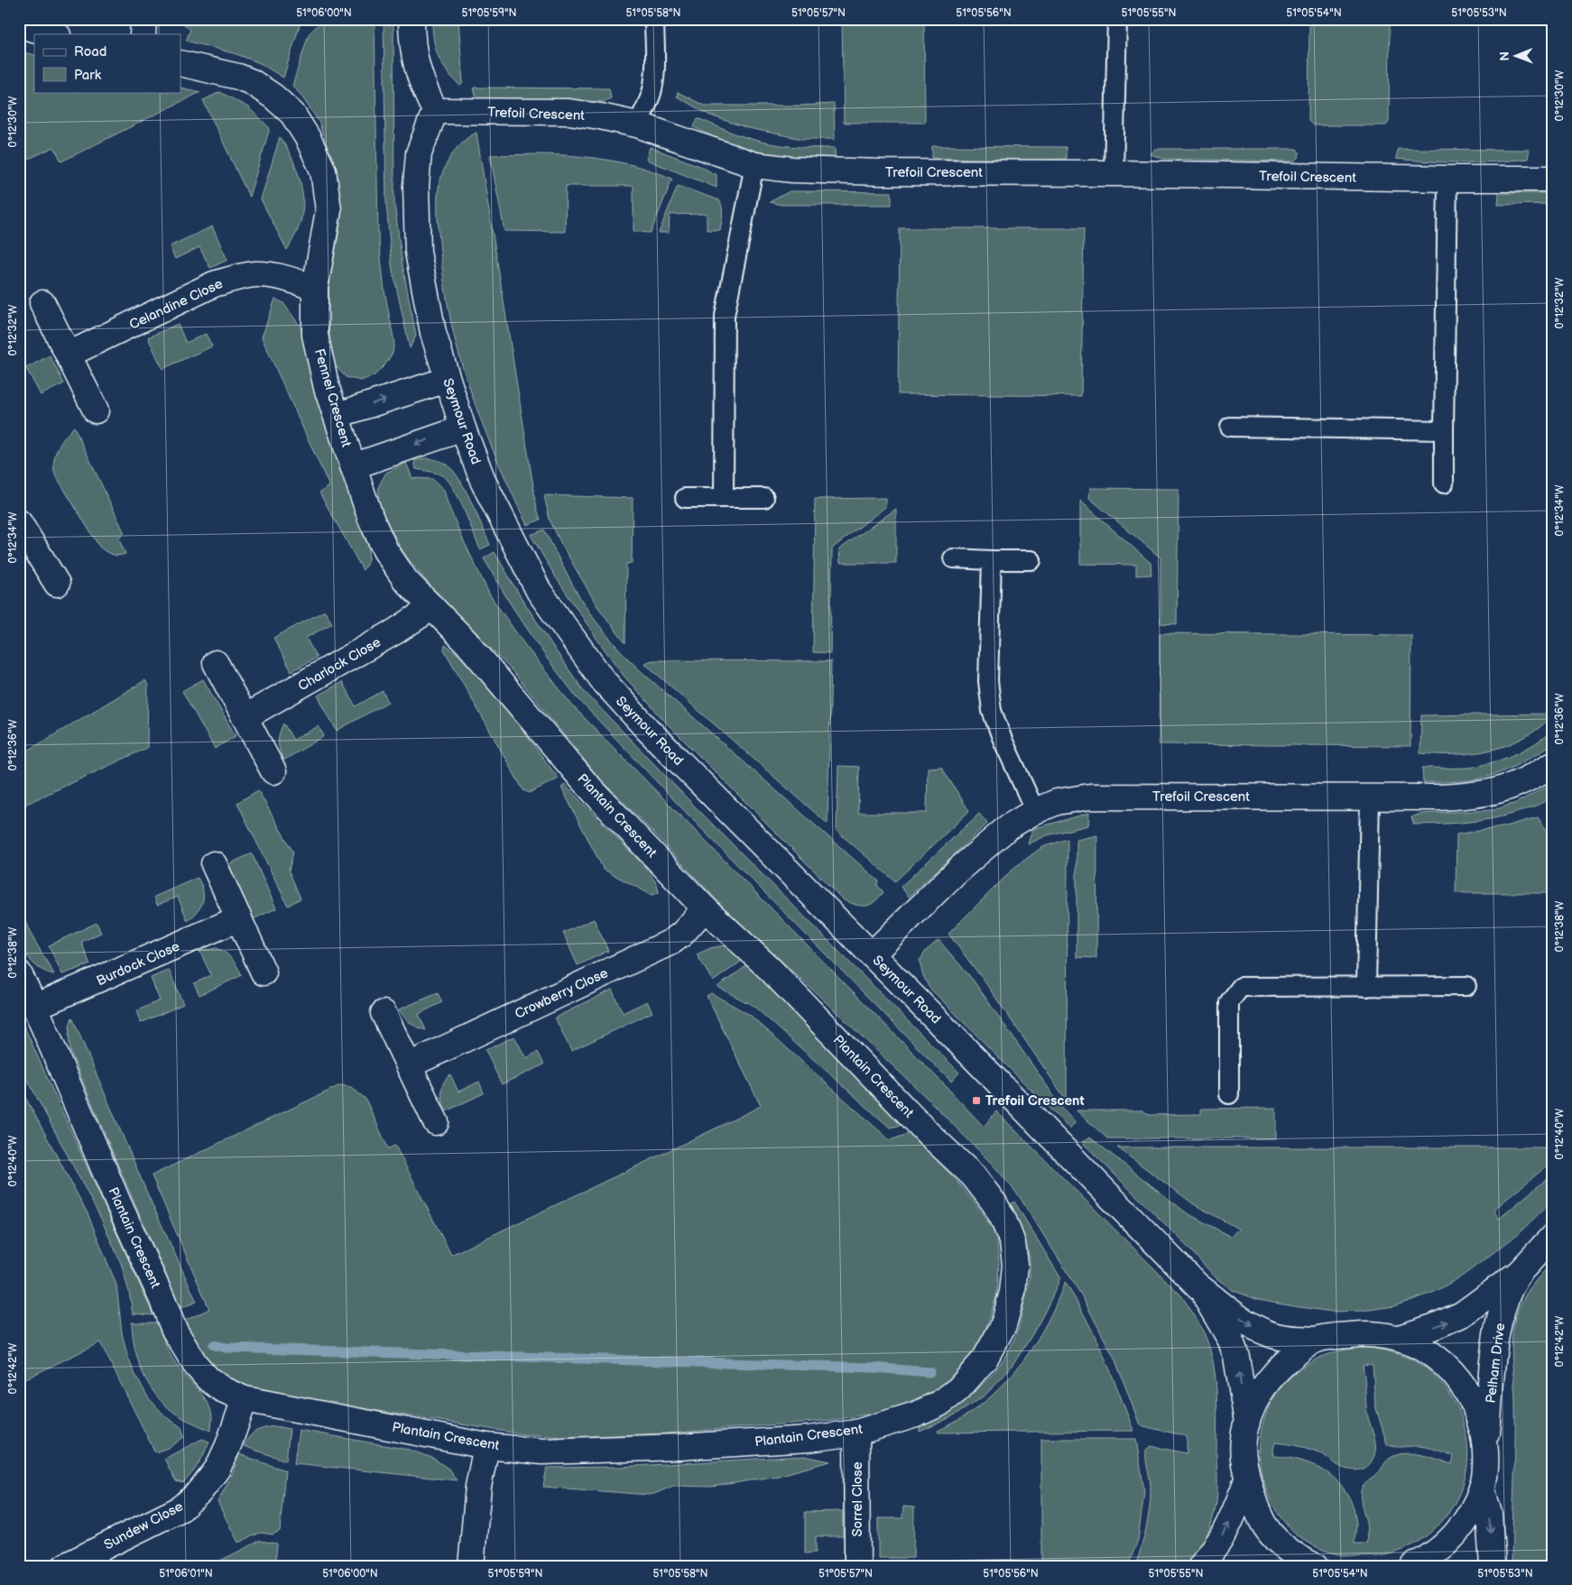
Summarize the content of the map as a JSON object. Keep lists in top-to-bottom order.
{
  "streets": {
    "street": [
      "Trefoil Crescent",
      "Celandine Close",
      "Fennel Crescent",
      "Seymour Road",
      "Charlock Close",
      "Plantain Crescent",
      "Burdock Close",
      "Crowberry Close",
      "Pelham Drive",
      "Sorrel Close",
      "Sundew Close"
    ]
  },
  "crossings": [
    ["Trefoil Crescent", "Seymour Road"],
    ["Celandine Close", "Fennel Crescent"],
    ["Fennel Crescent", "Plantain Crescent"],
    ["Seymour Road", "Pelham Drive"],
    ["Charlock Close", "Plantain Crescent"],
    ["Plantain Crescent", "Burdock Close"],
    ["Plantain Crescent", "Crowberry Close"],
    ["Plantain Crescent", "Sorrel Close"],
    ["Plantain Crescent", "Sundew Close"]
  ],
  "places": {
    "transit": ["Trefoil Crescent"]
  },
  "legend": ["Road", "Park"],
  "north": "left",
  "coordinates": [
    "51°06'00\"N",
    "51°05'59\"N",
    "51°05'58\"N",
    "51°05'57\"N",
    "51°05'56\"N",
    "51°05'55\"N",
    "51°05'54\"N",
    "51°05'53\"N",
    "0°12'30\"W",
    "0°12'32\"W",
    "0°12'34\"W",
    "0°12'36\"W",
    "0°12'38\"W",
    "0°12'40\"W",
    "0°12'42\"W",
    "51°06'01\"N"
  ]
}
